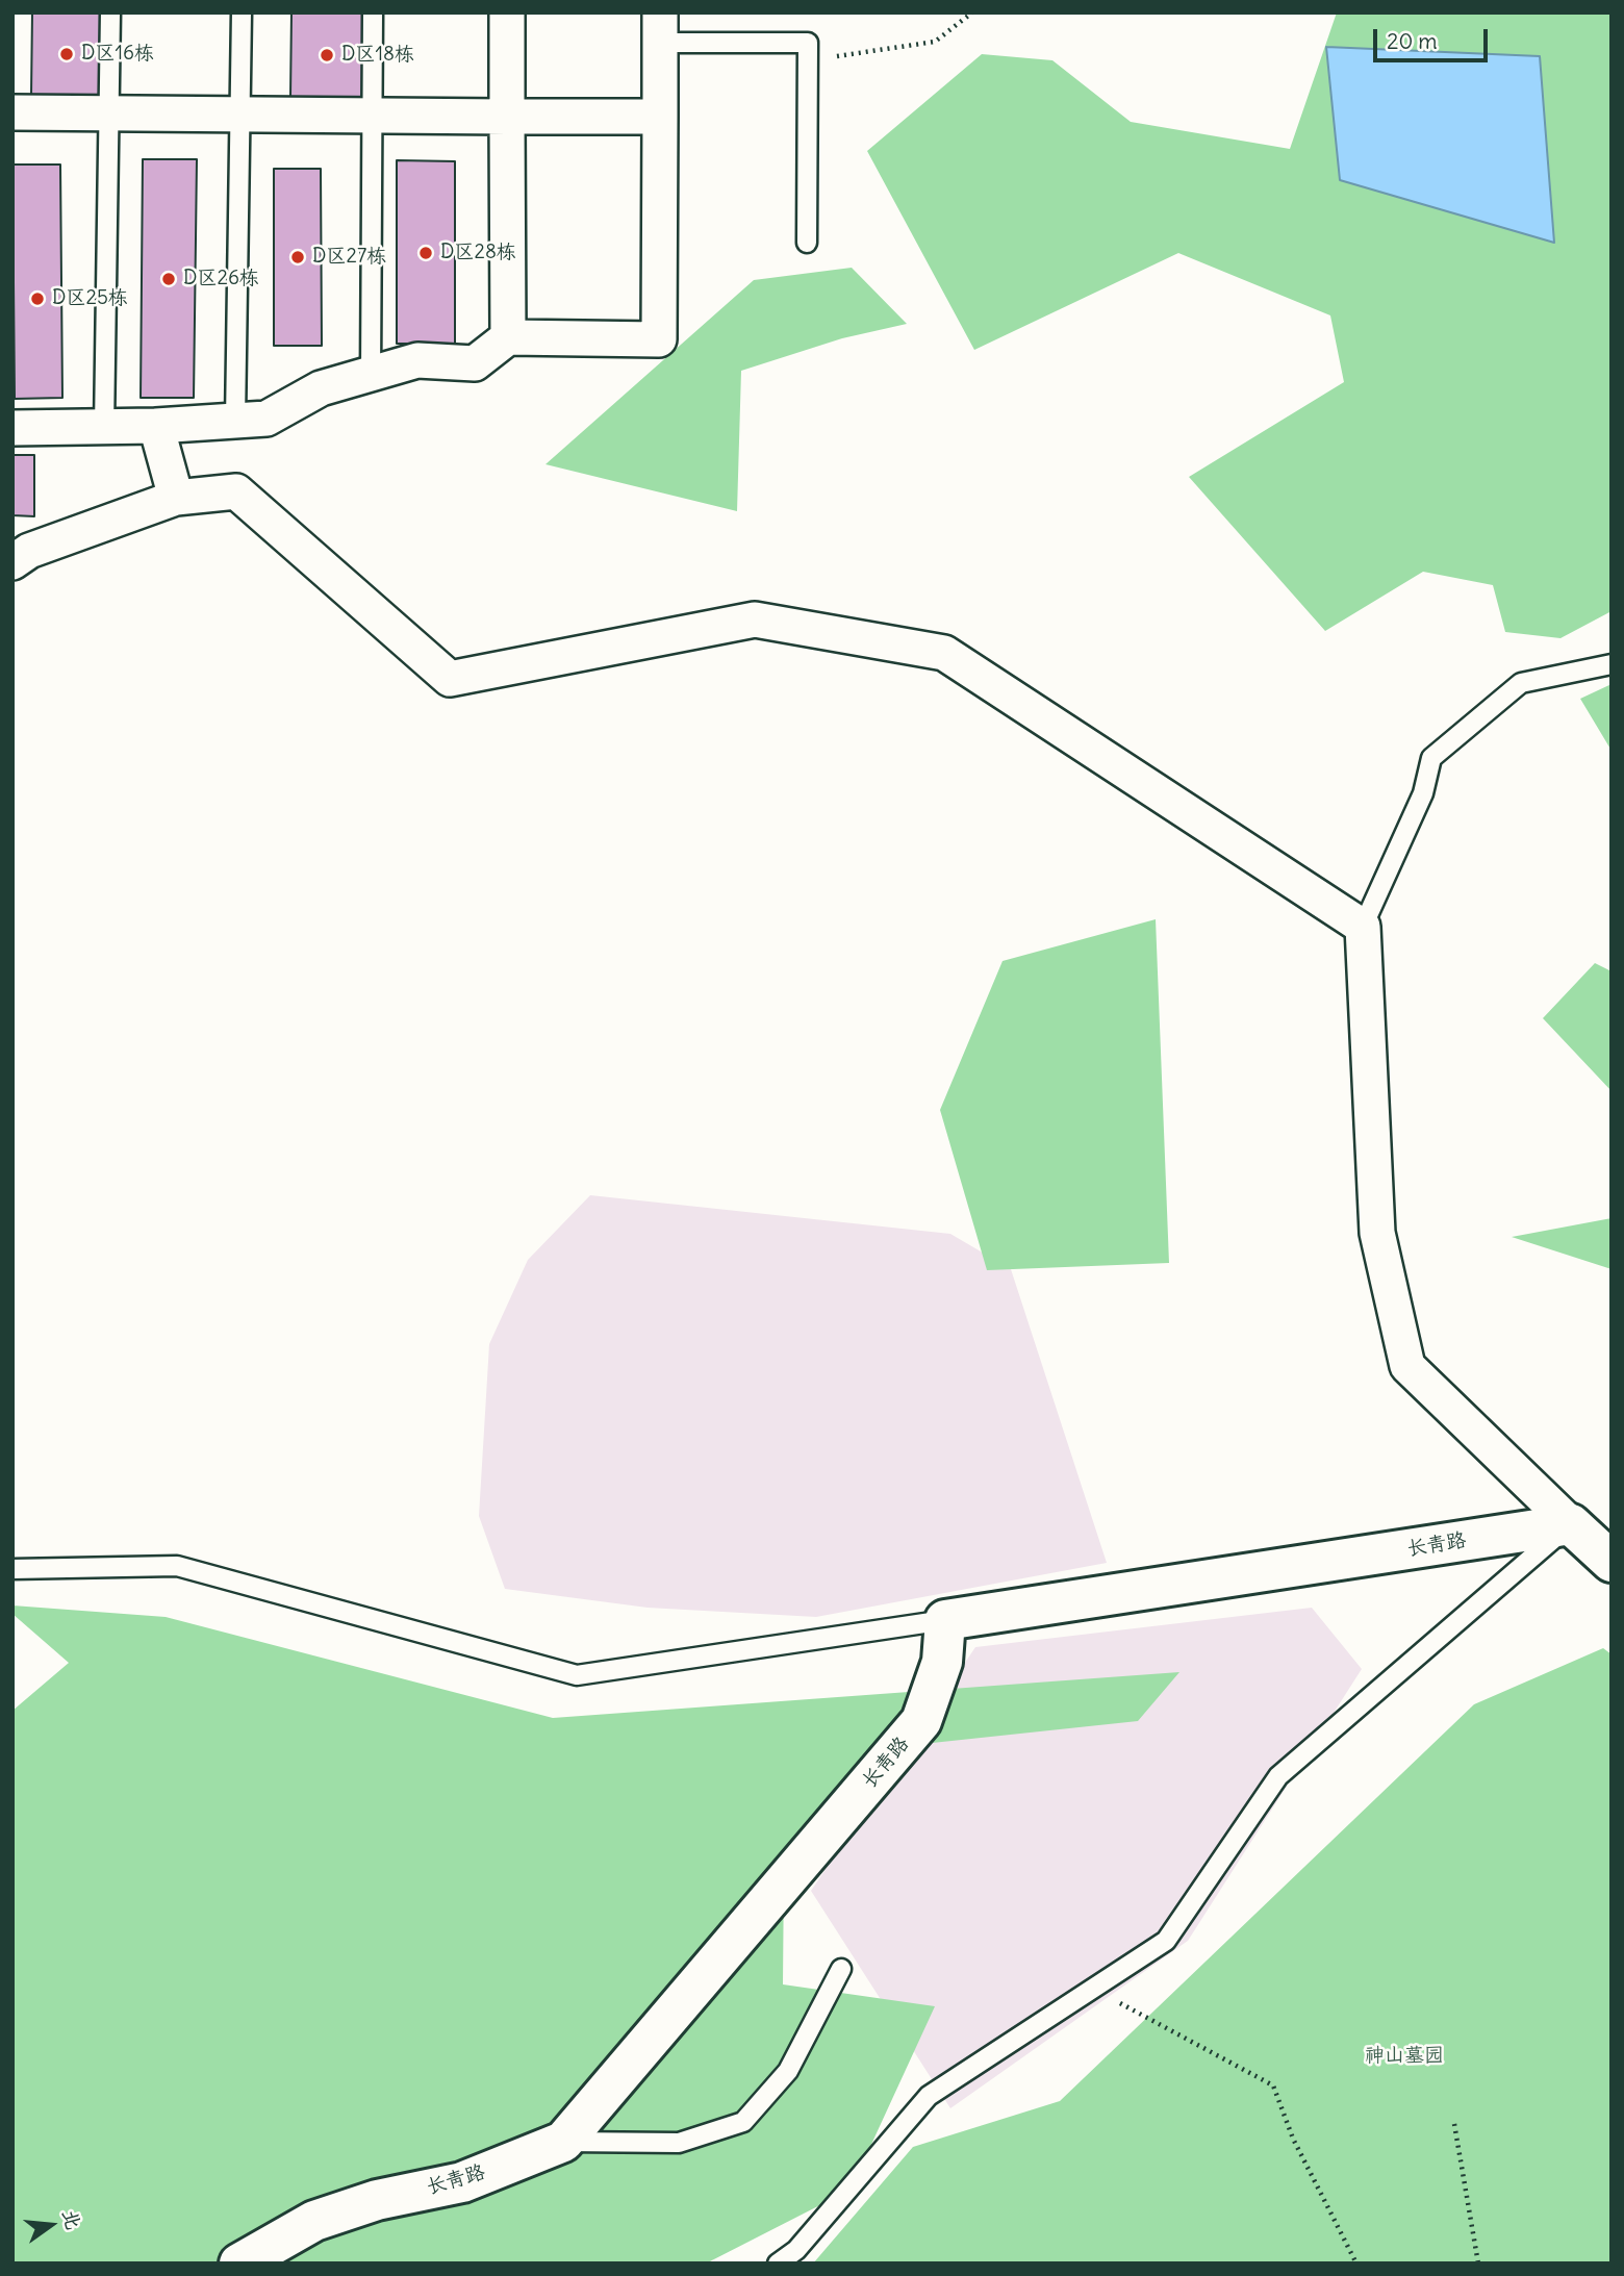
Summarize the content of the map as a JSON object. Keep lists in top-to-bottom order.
{
  "streets": {
    "street": ["长青路"]
  },
  "parks": ["神山墓园"],
  "places": [
    "D区16栋",
    "D区18栋",
    "D区28栋",
    "D区27栋",
    "D区26栋",
    "D区25栋"
  ],
  "scale_bar": "20 m",
  "north": "right"
}
